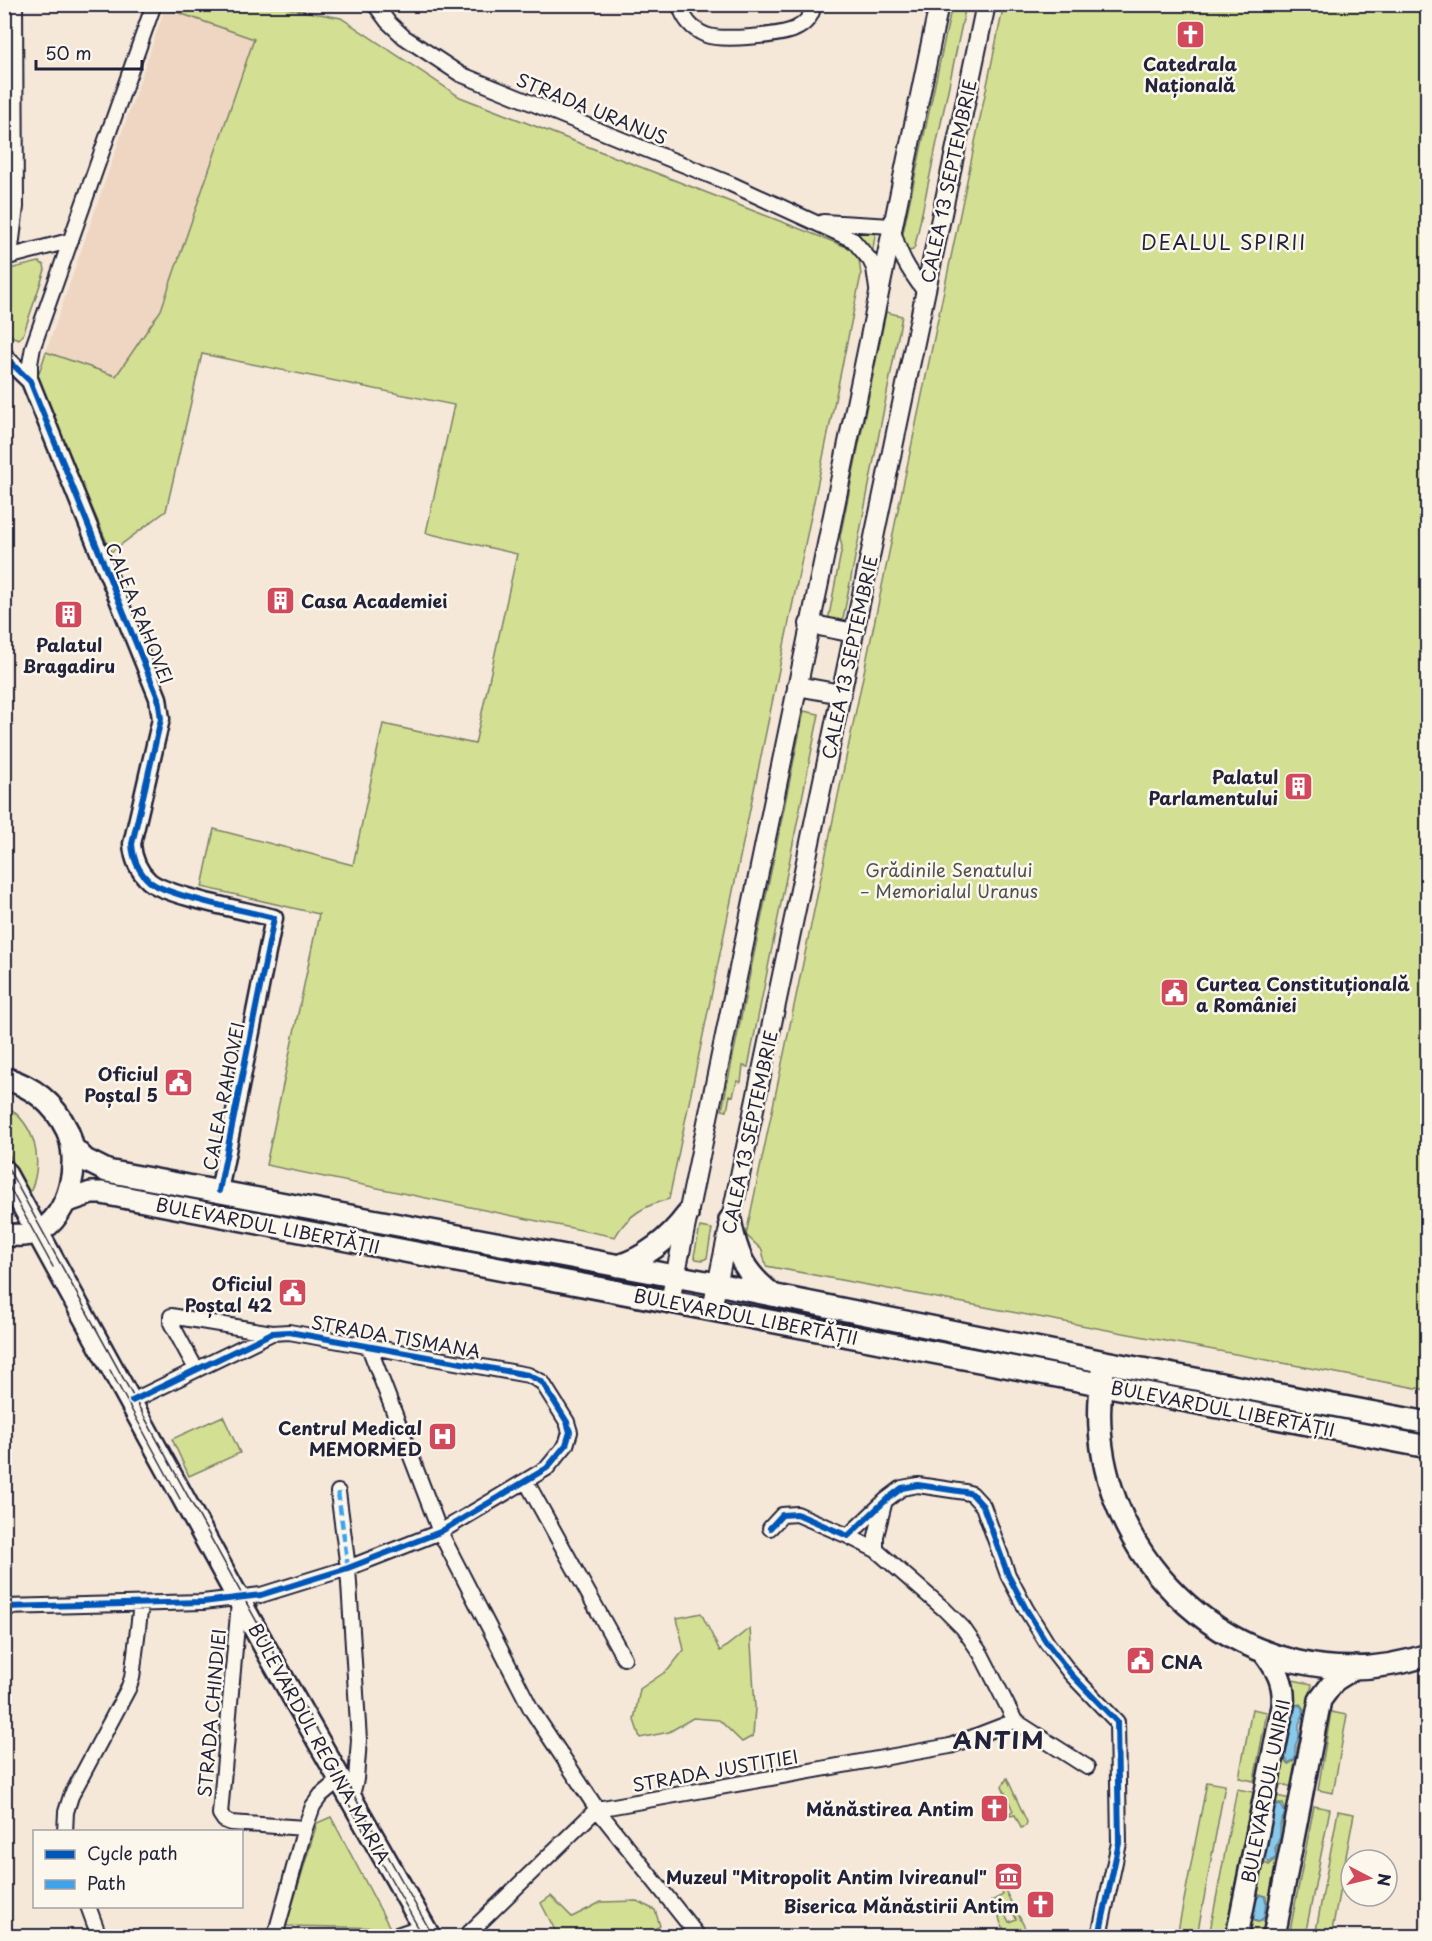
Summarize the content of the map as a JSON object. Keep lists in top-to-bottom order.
{
  "streets": {
    "main road": [
      "CALEA 13 SEPTEMBRIE",
      "BULEVARDUL LIBERTĂȚII",
      "BULEVARDUL REGINA MARIA",
      "BULEVARDUL UNIRII"
    ],
    "street": [
      "STRADA URANUS",
      "CALEA RAHOVEI",
      "STRADA TISMANA",
      "STRADA CHINDIEI",
      "STRADA JUSTIȚIEI"
    ]
  },
  "crossings": [
    ["CALEA 13 SEPTEMBRIE", "BULEVARDUL LIBERTĂȚII"],
    ["CALEA RAHOVEI", "BULEVARDUL LIBERTĂȚII"],
    ["STRADA TISMANA", "BULEVARDUL REGINA MARIA"],
    ["STRADA CHINDIEI", "BULEVARDUL REGINA MARIA"]
  ],
  "districts": ["DEALUL SPIRII", "ANTIM"],
  "parks": ["Grădinile Senatului – Memorialul Uranus"],
  "places": {
    "church": ["Catedrala Națională", "Mănăstirea Antim", "Biserica Mănăstirii Antim"],
    "building": ["Casa Academiei", "Palatul Bragadiru", "Palatul Parlamentului"],
    "public building": [
      "Curtea Constituțională a României",
      "Oficiul Poștal 5",
      "Oficiul Poștal 42",
      "CNA"
    ],
    "hospital": ["Centrul Medical MEMORMED"],
    "museum": ["Muzeul \"Mitropolit Antim Ivireanul\""]
  },
  "legend": ["Cycle path", "Path"],
  "scale_bar": "50 m",
  "north": "right"
}
